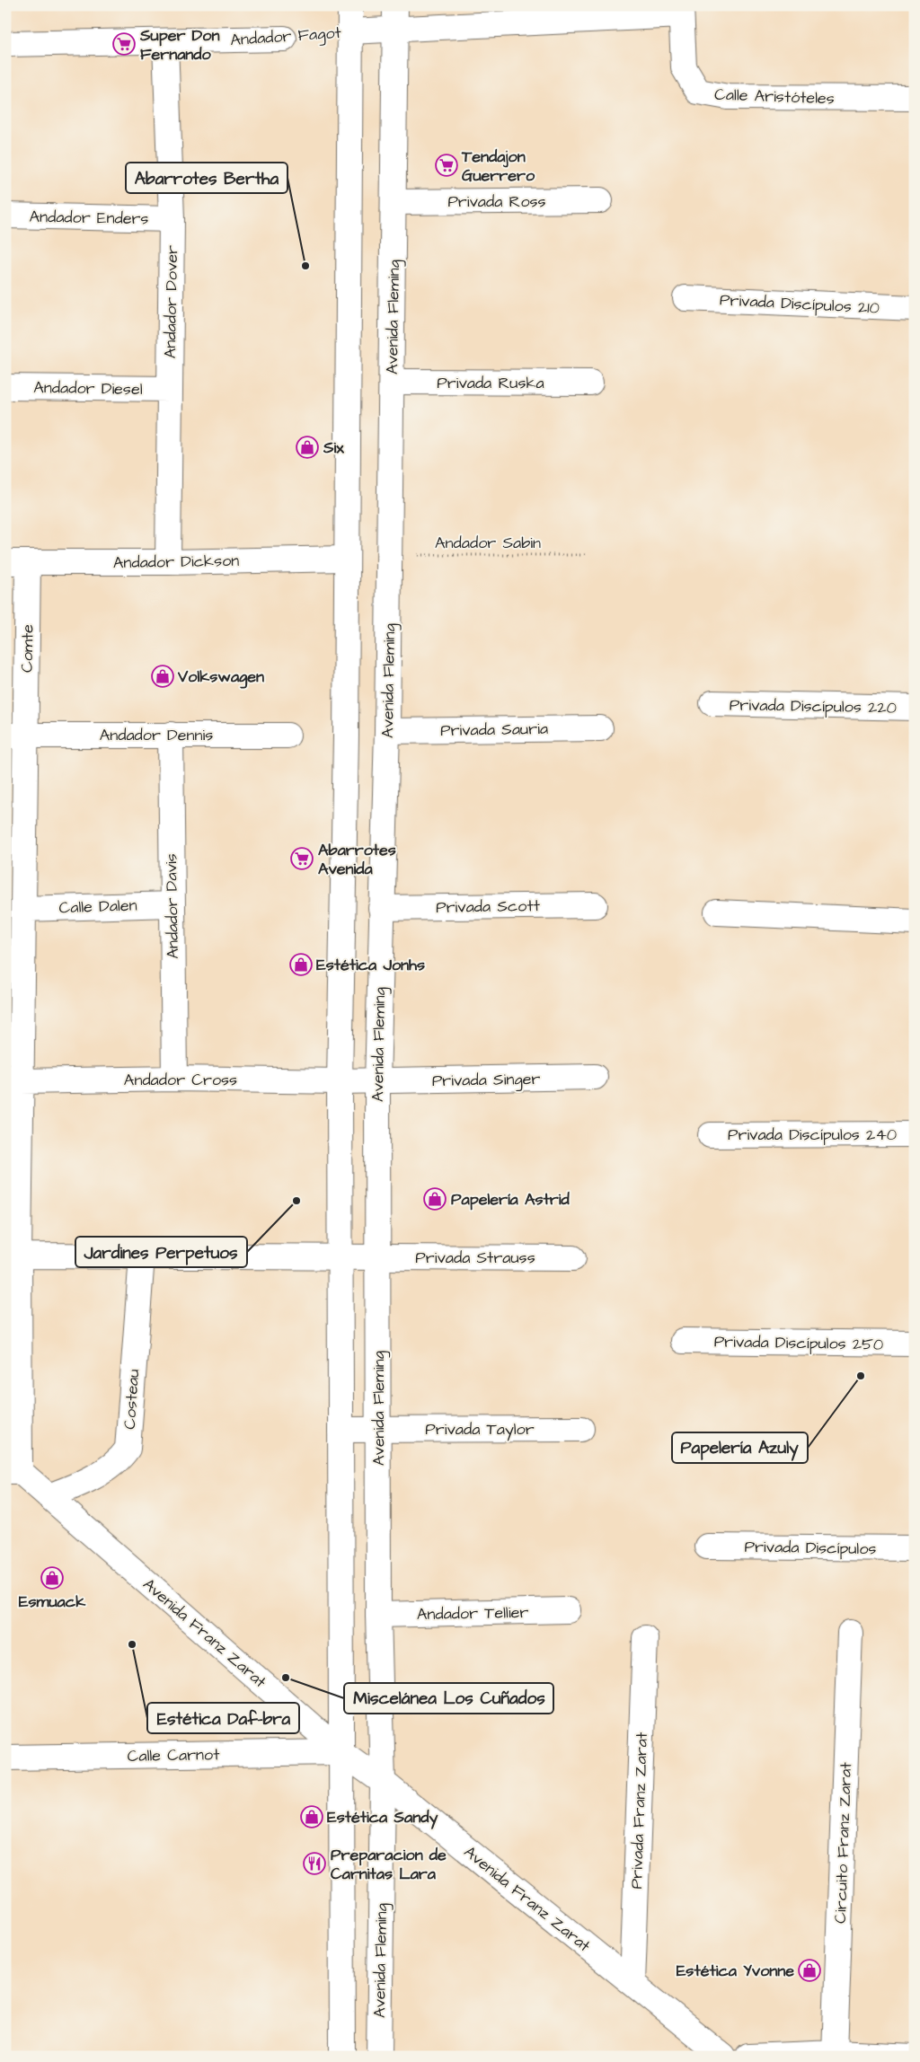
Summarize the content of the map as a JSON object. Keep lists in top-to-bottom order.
{
  "streets": {
    "street": [
      "Andador Fagot",
      "Calle Aristóteles",
      "Privada Ross",
      "Andador Enders",
      "Andador Dover",
      "Privada Discípulos 210",
      "Avenida Fleming",
      "Privada Ruska",
      "Andador Diesel",
      "Andador Dickson",
      "Comte",
      "Privada Discípulos 220",
      "Privada Sauria",
      "Andador Dennis",
      "Calle Dalen",
      "Andador Davis",
      "Privada Scott",
      "Andador Cross",
      "Privada Singer",
      "Privada Discípulos 240",
      "Privada Strauss",
      "Privada Discípulos 250",
      "Costeau",
      "Privada Taylor",
      "Privada Discípulos",
      "Andador Tellier",
      "Avenida Franz Zarat",
      "Calle Carnot",
      "Privada Franz Zarat",
      "Circuito Franz Zarat"
    ],
    "path": ["Andador Sabin"]
  },
  "crossings": [
    ["Andador Fagot", "Andador Dover"],
    ["Privada Ross", "Avenida Fleming"],
    ["Andador Enders", "Andador Dover"],
    ["Andador Dover", "Andador Diesel"],
    ["Andador Dover", "Andador Dickson"],
    ["Avenida Fleming", "Privada Ruska"],
    ["Avenida Fleming", "Andador Sabin"],
    ["Avenida Fleming", "Privada Sauria"],
    ["Avenida Fleming", "Privada Scott"],
    ["Avenida Fleming", "Privada Singer"],
    ["Avenida Fleming", "Privada Strauss"],
    ["Avenida Fleming", "Privada Taylor"],
    ["Avenida Fleming", "Andador Tellier"],
    ["Avenida Fleming", "Avenida Franz Zarat"],
    ["Andador Dickson", "Comte"],
    ["Comte", "Andador Dennis"],
    ["Comte", "Calle Dalen"],
    ["Comte", "Andador Cross"],
    ["Comte", "Privada Strauss"],
    ["Comte", "Avenida Franz Zarat"],
    ["Andador Dennis", "Andador Davis"],
    ["Calle Dalen", "Andador Davis"],
    ["Andador Davis", "Andador Cross"],
    ["Andador Cross", "Privada Singer"],
    ["Privada Strauss", "Costeau"],
    ["Costeau", "Avenida Franz Zarat"],
    ["Avenida Franz Zarat", "Calle Carnot"],
    ["Avenida Franz Zarat", "Privada Franz Zarat"]
  ],
  "places": {
    "supermarket": ["Super Don Fernando", "Tendajon Guerrero", "Abarrotes Avenida"],
    "other": [
      "Abarrotes Bertha",
      "Jardines Perpetuos",
      "Papelería Azuly",
      "Estética Daf-bra",
      "Miscelánea Los Cuñados"
    ],
    "shop": [
      "Six",
      "Volkswagen",
      "Estética Jonhs",
      "Papelería Astrid",
      "Esmuack",
      "Estética Sandy",
      "Estética Yvonne"
    ],
    "restaurant": ["Preparacion de Carnitas Lara"]
  }
}
